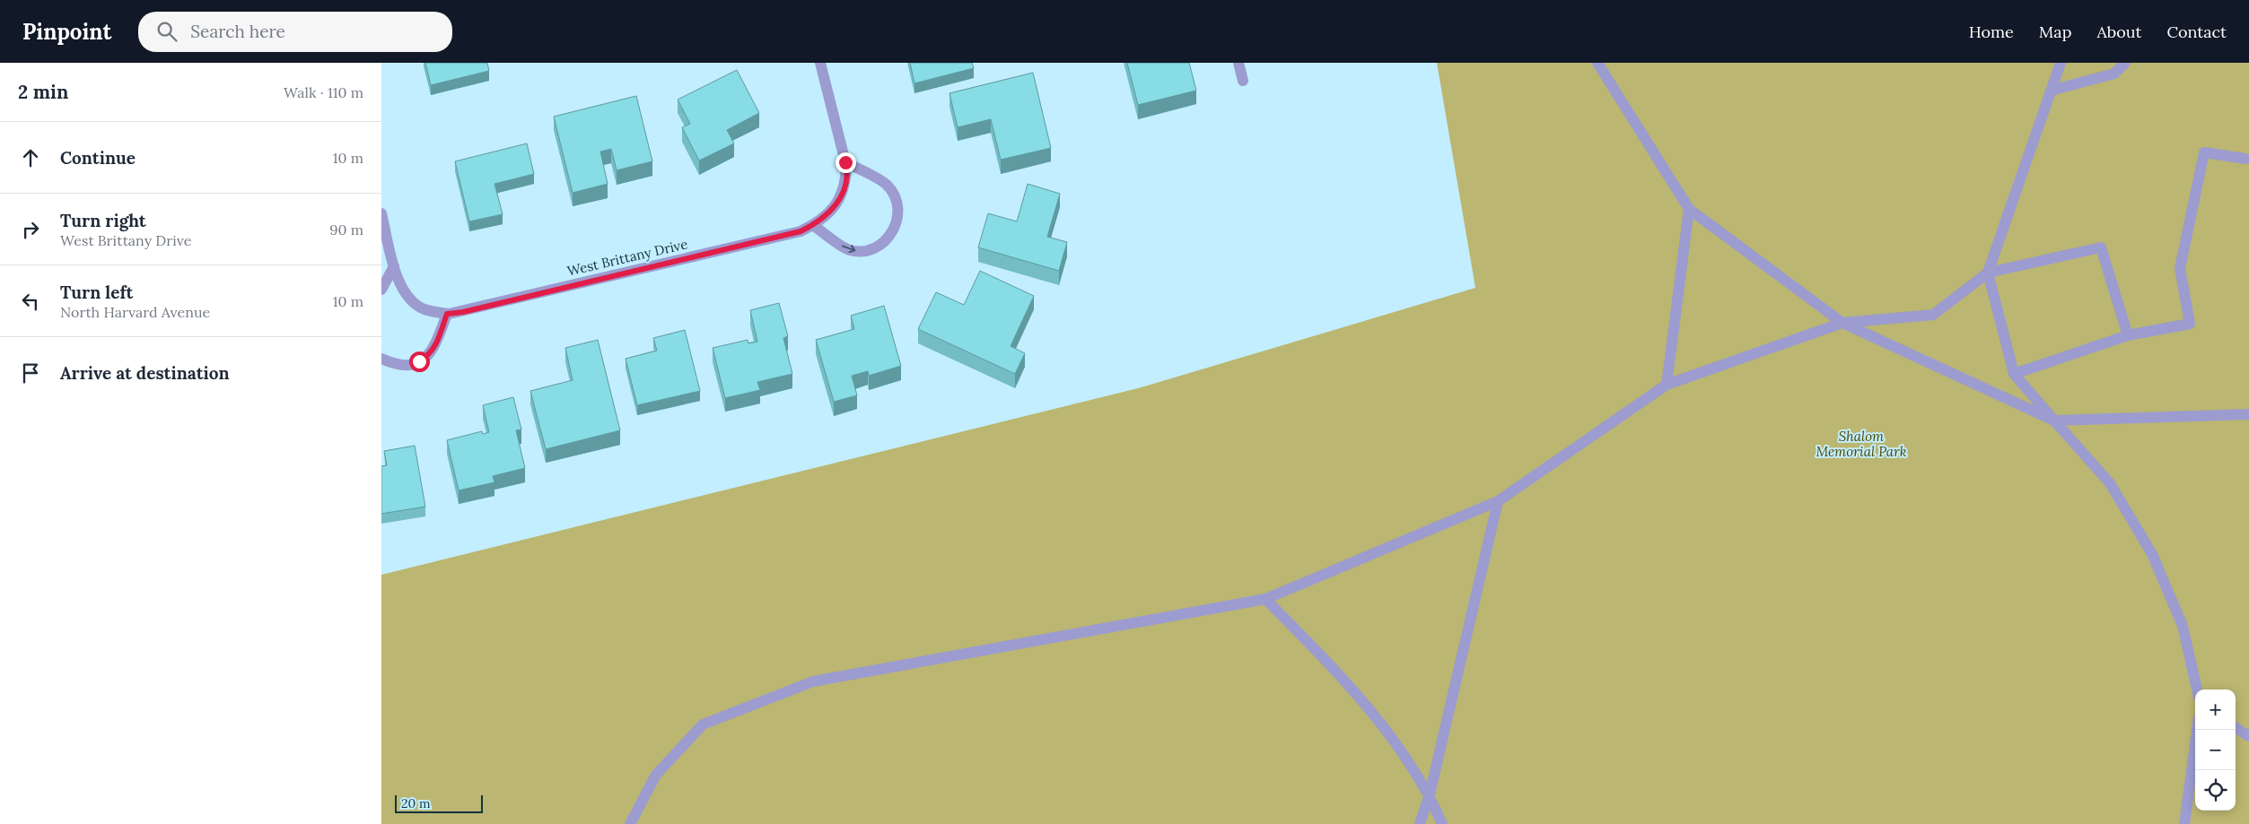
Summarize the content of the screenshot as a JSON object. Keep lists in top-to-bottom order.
{
  "streets": {
    "street": ["West Brittany Drive"]
  },
  "parks": ["Shalom Memorial Park"],
  "scale_bar": "20 m",
  "page": {
    "header": "Pinpoint",
    "search": "Search here",
    "nav": [
      "Home",
      "Map",
      "About",
      "Contact"
    ],
    "heading": ["2 min", "Walk · 110 m"],
    "list": [
      ["Continue", "10 m"],
      ["Turn right", "West Brittany Drive", "90 m"],
      ["Turn left", "North Harvard Avenue", "10 m"],
      "Arrive at destination"
    ],
    "map_buttons": ["+", "−"],
    "scale": "20 m"
  }
}
